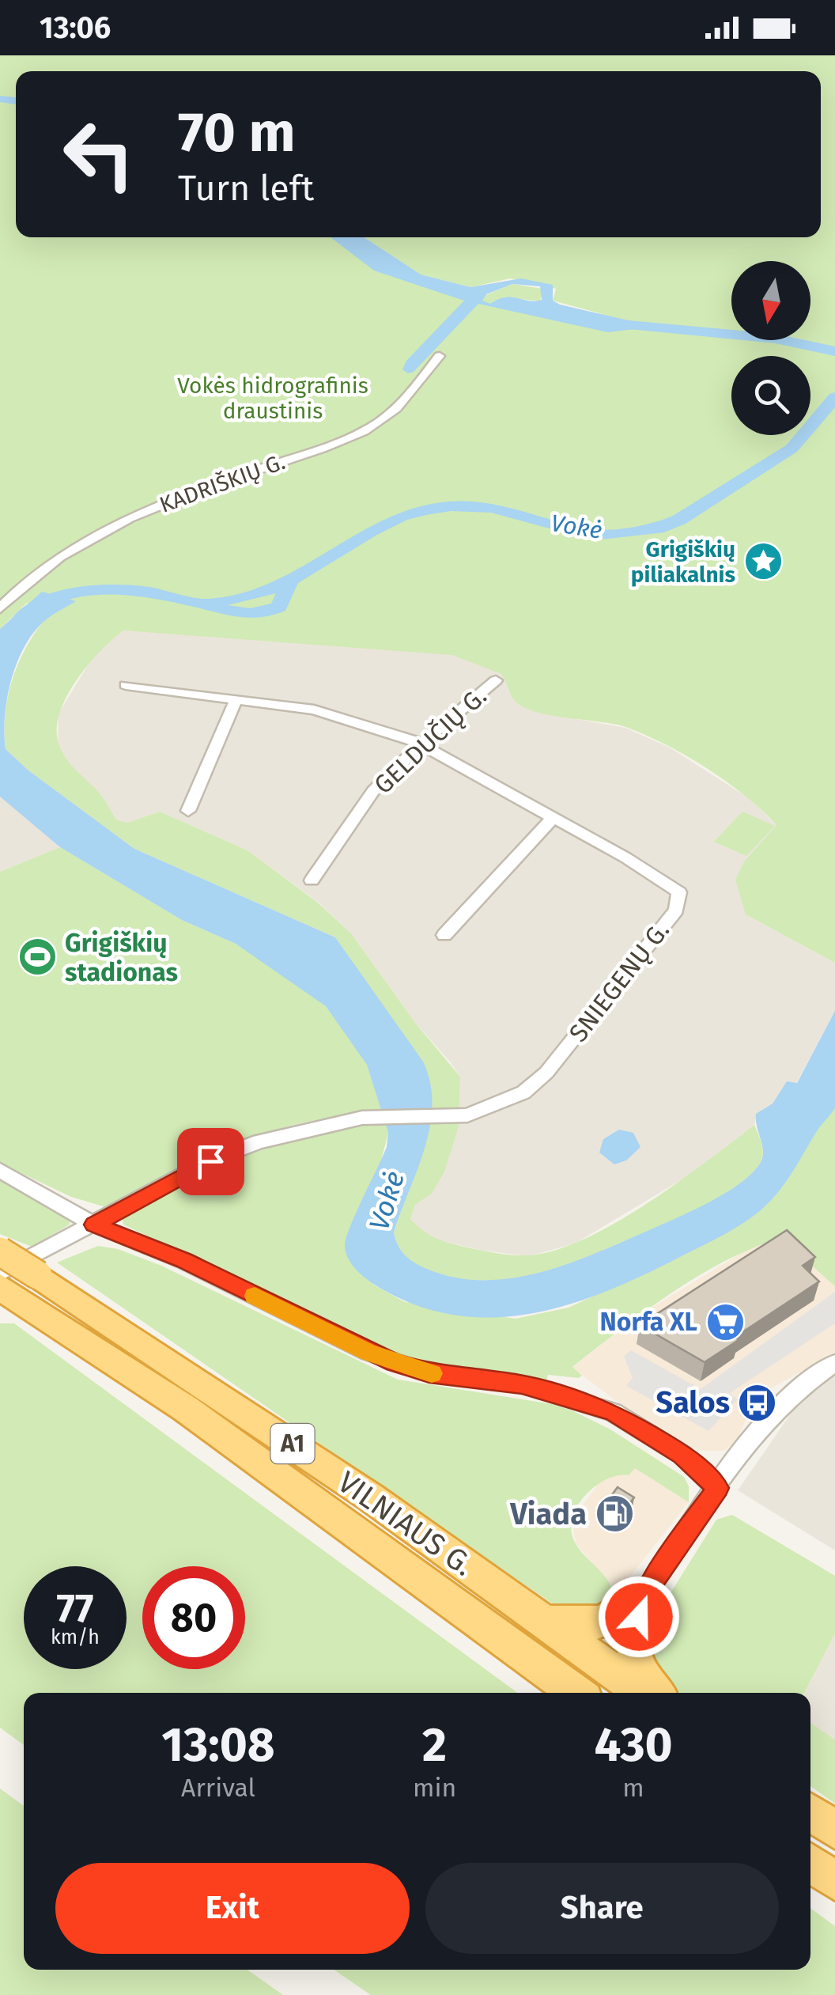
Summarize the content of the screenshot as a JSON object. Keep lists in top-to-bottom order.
{
  "streets": {
    "highway": ["A1", "VILNIAUS G."],
    "street": ["KADRIŠKIŲ G.", "GELDUČIŲ G.", "SNIEGENŲ G."]
  },
  "crossings": [
    ["GELDUČIŲ G.", "SNIEGENŲ G."],
    ["SNIEGENŲ G.", "VILNIAUS G."]
  ],
  "water": ["Vokė"],
  "parks": ["Vokės hidrografinis draustinis"],
  "places": {
    "place": ["Grigiškių piliakalnis"],
    "sports": ["Grigiškių stadionas"],
    "supermarket": ["Norfa XL"],
    "bus stop": ["Salos"],
    "fuel station": ["Viada"]
  },
  "north": "bottom",
  "page": {
    "status": "13:06",
    "turn": ["70 m", "Turn left"],
    "speed": "77 km/h",
    "limit": "80",
    "eta": [
      "13:08",
      "Arrival",
      "2",
      "min",
      "430",
      "m"
    ],
    "buttons": ["Exit", "Share"]
  }
}
